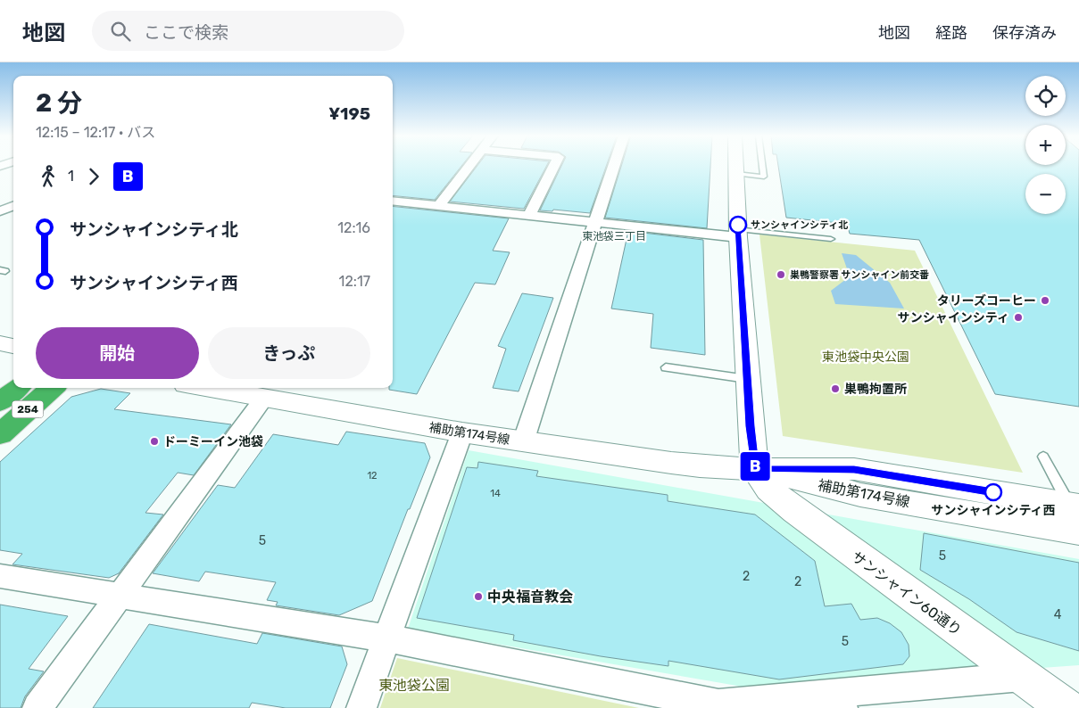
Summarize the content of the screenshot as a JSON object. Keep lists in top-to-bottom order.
{
  "streets": {
    "highway": ["254"],
    "street": ["補助第174号線", "サンシャイン60通り"]
  },
  "crossings": [
    ["補助第174号線", "サンシャイン60通り"]
  ],
  "districts": ["東池袋三丁目"],
  "parks": ["東池袋中央公園", "東池袋公園"],
  "places": [
    "サンシャインシティ北",
    "巣鴨警察署 サンシャイン前交番",
    "タリーズコーヒー",
    "サンシャインシティ",
    "巣鴨拘置所",
    "ドーミーイン池袋",
    "サンシャインシティ西",
    "中央福音教会"
  ],
  "lines": ["bus line B"],
  "house_numbers": [
    "12",
    "14",
    "5",
    "5",
    "2",
    "2",
    "4",
    "5"
  ],
  "page": {
    "header": "地図",
    "search": "ここで検索",
    "nav": ["地図", "経路", "保存済み"],
    "on_map": "B",
    "map_buttons": ["+", "−"],
    "heading": ["2 分", "12:15 – 12:17 · バス", "¥195"],
    "legs": ["1", "B"],
    "list": [
      {
        "name": "サンシャインシティ北",
        "value": "12:16"
      },
      {
        "name": "サンシャインシティ西",
        "value": "12:17"
      }
    ],
    "buttons": ["開始", "きっぷ"]
  }
}
